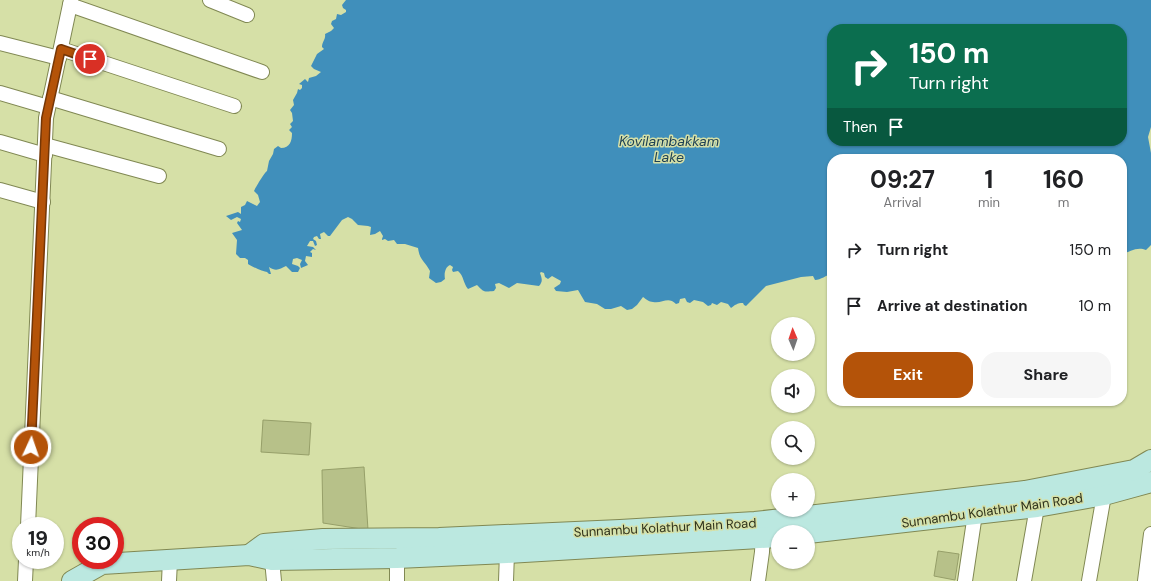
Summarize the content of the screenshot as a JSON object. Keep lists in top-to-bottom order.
{
  "streets": {
    "street": ["Sunnambu Kolathur Main Road"]
  },
  "water": ["Kovilambakkam Lake"],
  "north": "top",
  "page": {
    "turn": ["150 m", "Turn right"],
    "then": "Then",
    "eta": [
      "09:27",
      "Arrival",
      "1",
      "min",
      "160",
      "m"
    ],
    "list": [
      {
        "name": "Turn right",
        "value": "150 m"
      },
      {
        "name": "Arrive at destination",
        "value": "10 m"
      }
    ],
    "map_buttons": ["+", "−"],
    "buttons": ["Exit", "Share"],
    "speed": "19 km/h",
    "limit": "30"
  }
}
